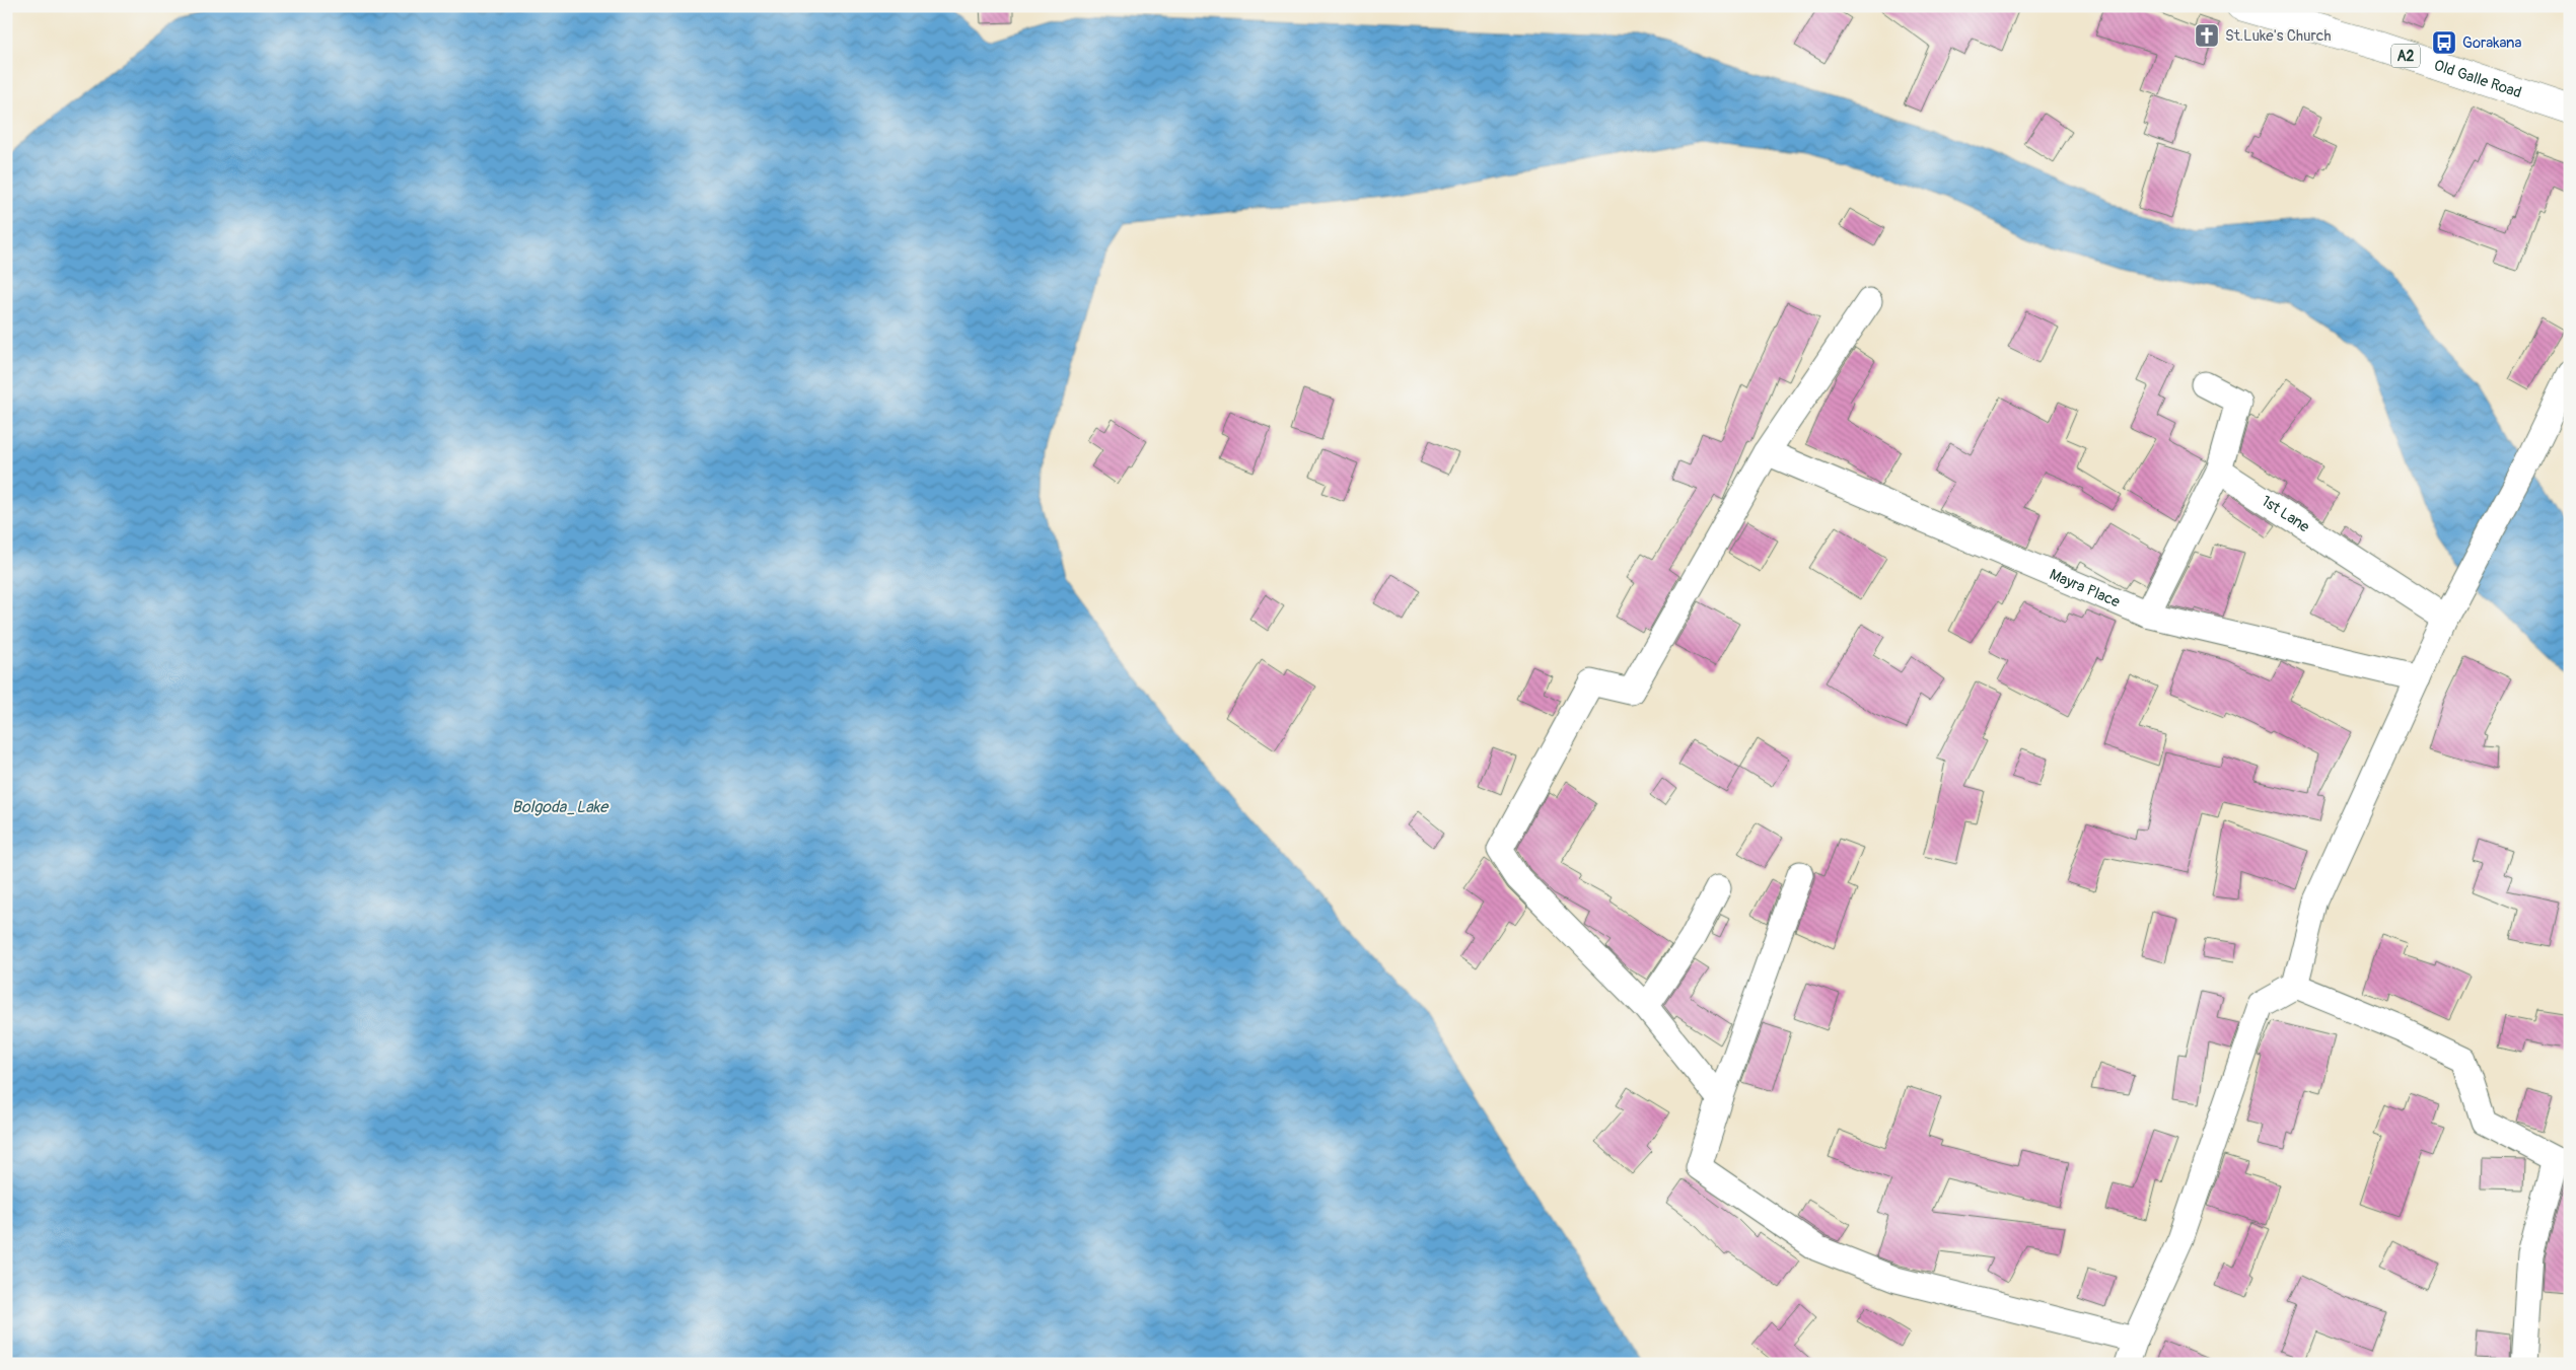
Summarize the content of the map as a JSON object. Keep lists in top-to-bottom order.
{
  "streets": {
    "highway": ["A2", "Old Galle Road"],
    "street": ["1st Lane", "Mayra Place"]
  },
  "water": ["Bolgoda_Lake"],
  "places": {
    "church": ["St.Luke's Church"],
    "bus stop": ["Gorakana"]
  }
}
